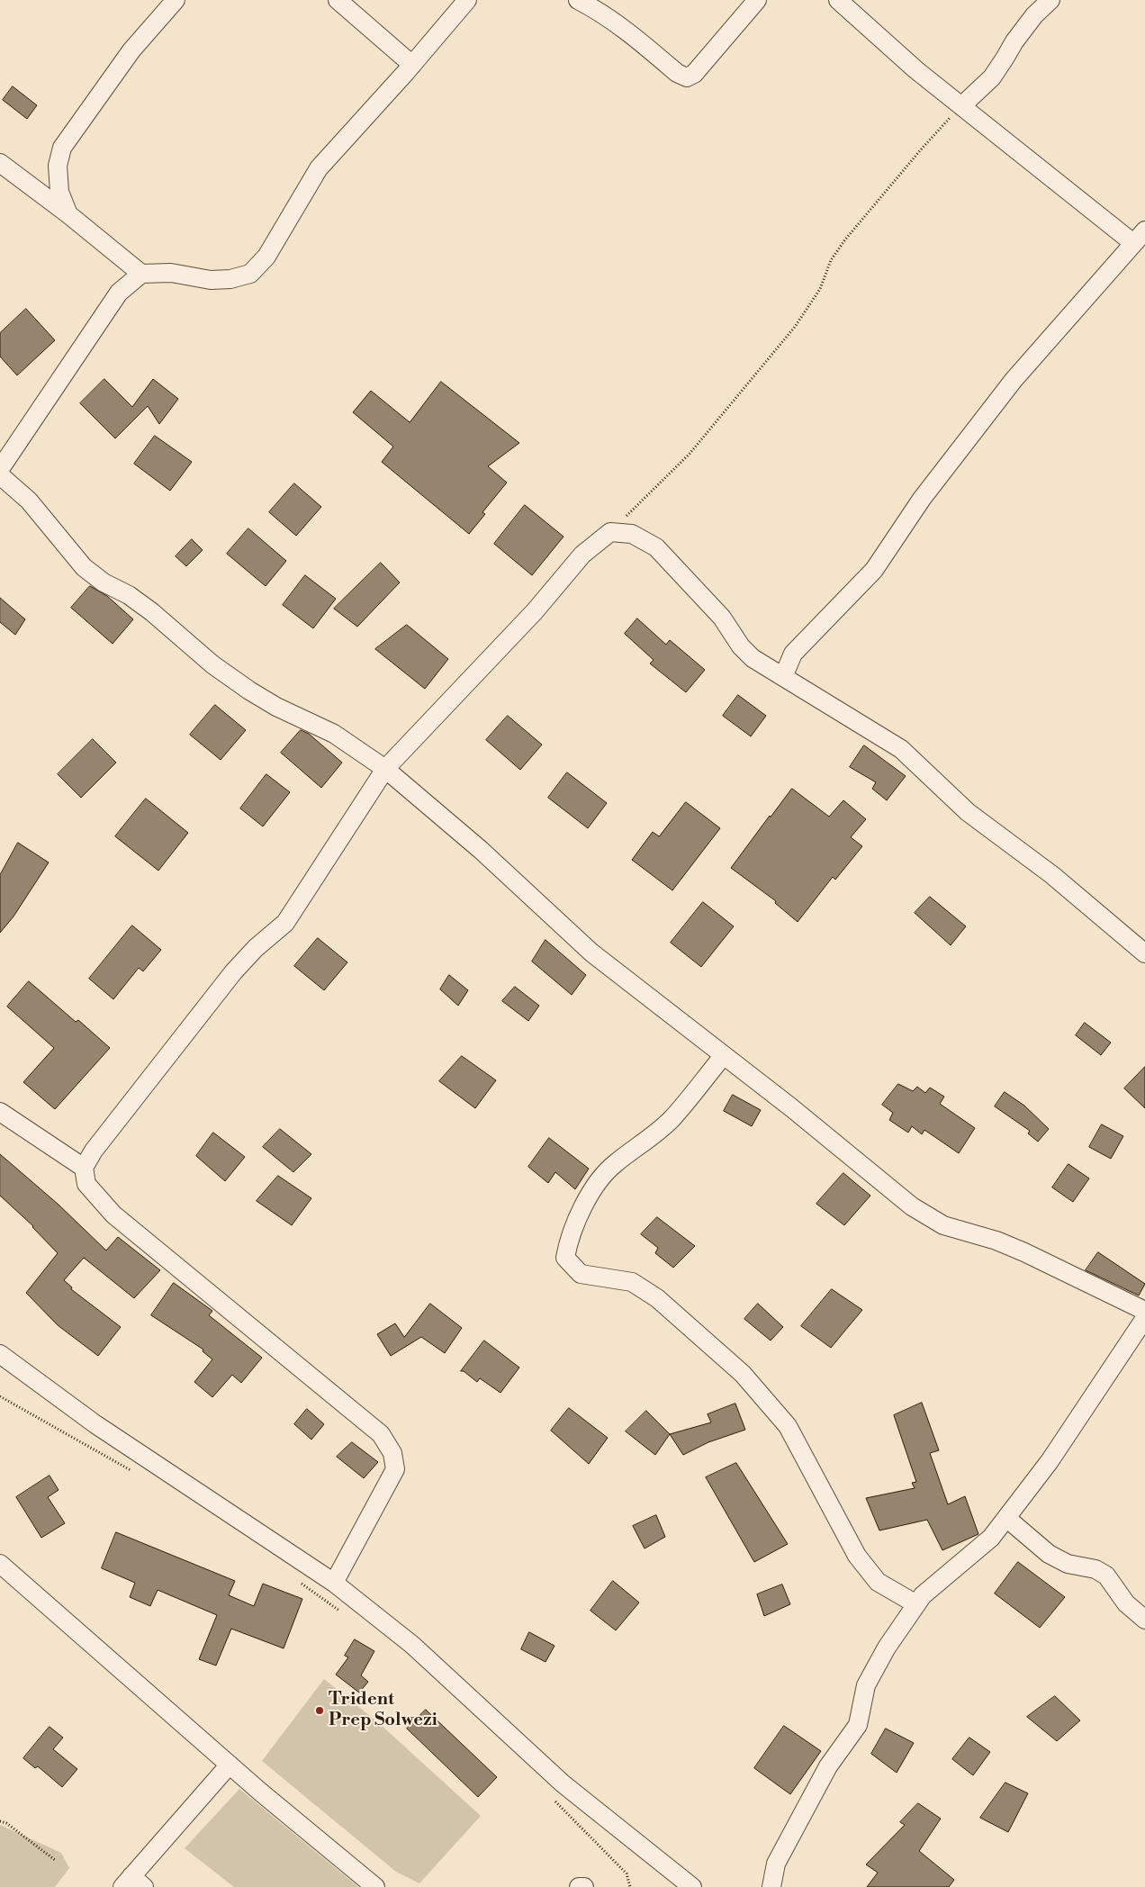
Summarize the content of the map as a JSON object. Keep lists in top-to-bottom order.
{
  "places": ["Trident Prep Solwezi"]
}
